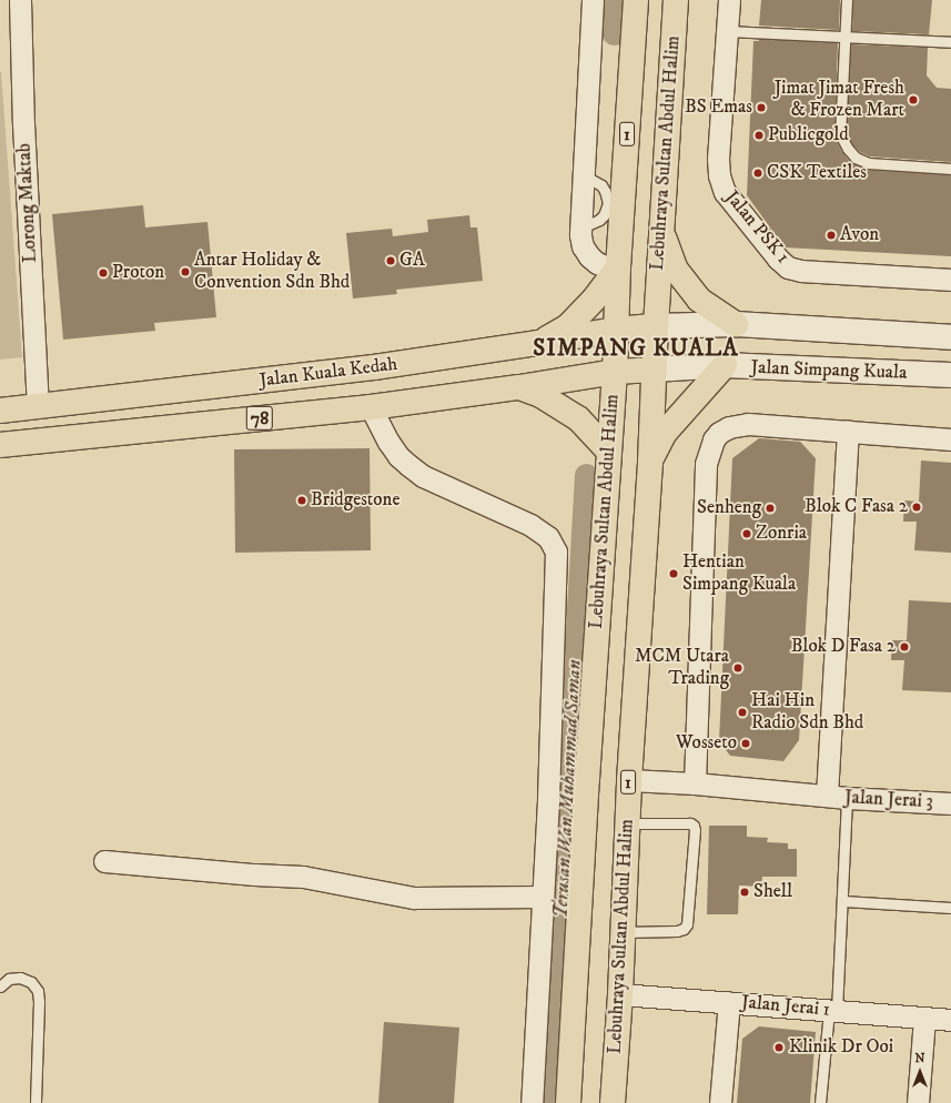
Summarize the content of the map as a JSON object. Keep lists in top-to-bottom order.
{
  "streets": {
    "main road": [
      "1",
      "Lebuhraya Sultan Abdul Halim",
      "Jalan Simpang Kuala",
      "Jalan Kuala Kedah",
      "78"
    ],
    "street": [
      "Lorong Maktab",
      "Jalan PSK 1",
      "Jalan Jerai 3",
      "Jalan Jerai 1"
    ]
  },
  "crossings": [
    ["Lebuhraya Sultan Abdul Halim", "Jalan Simpang Kuala"],
    ["Lebuhraya Sultan Abdul Halim", "Jalan Kuala Kedah"],
    ["Lebuhraya Sultan Abdul Halim", "Jalan Jerai 3"],
    ["Lebuhraya Sultan Abdul Halim", "Jalan Jerai 1"],
    ["Lorong Maktab", "Jalan Kuala Kedah"],
    ["Jalan Simpang Kuala", "Jalan Kuala Kedah"]
  ],
  "districts": ["SIMPANG KUALA"],
  "water": ["Terusan Wan Muhammad Saman"],
  "places": [
    "Jimat Jimat Fresh & Frozen Mart",
    "BS Emas",
    "Publicgold",
    "CSK Textiles",
    "Avon",
    "GA",
    "Antar Holiday & Convention Sdn Bhd",
    "Proton",
    "Bridgestone",
    "Blok C Fasa 2",
    "Senheng",
    "Zonria",
    "Hentian Simpang Kuala",
    "Blok D Fasa 2",
    "MCM Utara Trading",
    "Hai Hin Radio Sdn Bhd",
    "Wosseto",
    "Shell",
    "Klinik Dr Ooi"
  ],
  "north": "top"
}
